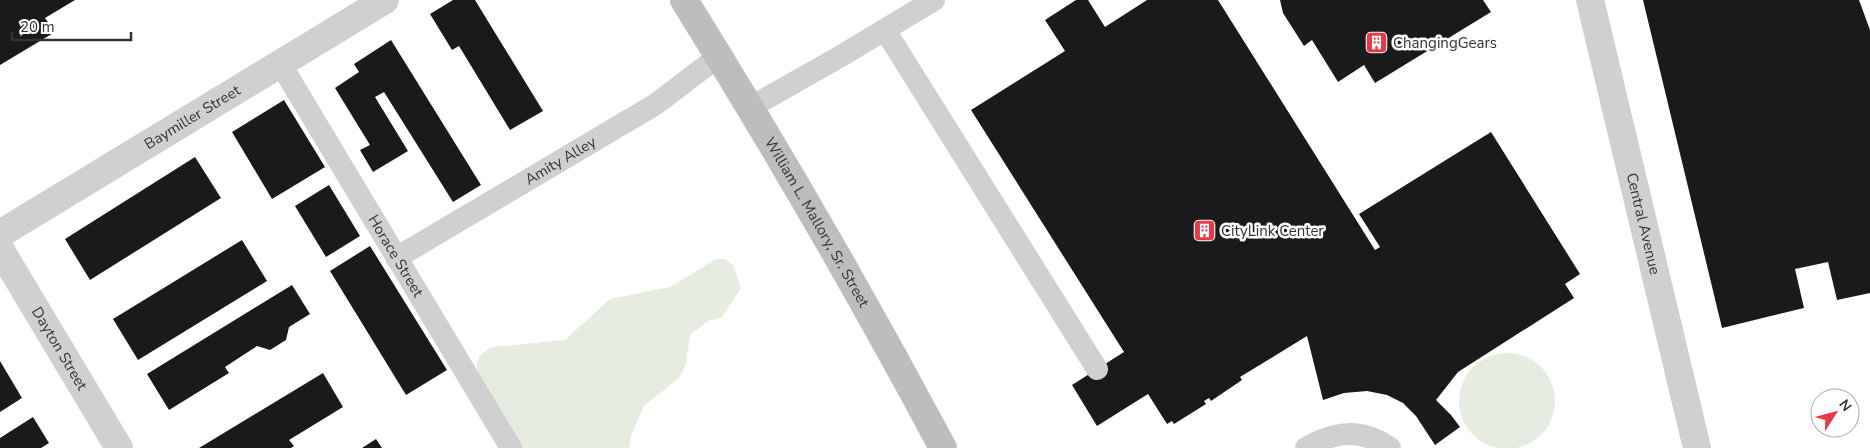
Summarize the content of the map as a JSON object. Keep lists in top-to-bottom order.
{
  "streets": {
    "street": [
      "Baymiller Street",
      "William L. Mallory, Sr. Street",
      "Central Avenue",
      "Dayton Street"
    ],
    "lane": ["Amity Alley", "Horace Street"]
  },
  "crossings": [
    ["Baymiller Street", "Horace Street"],
    ["Amity Alley", "William L. Mallory, Sr. Street"],
    ["Amity Alley", "Horace Street"]
  ],
  "places": {
    "building": ["ChangingGears", "CityLink Center"]
  },
  "scale_bar": "20 m",
  "north": "top right"
}
